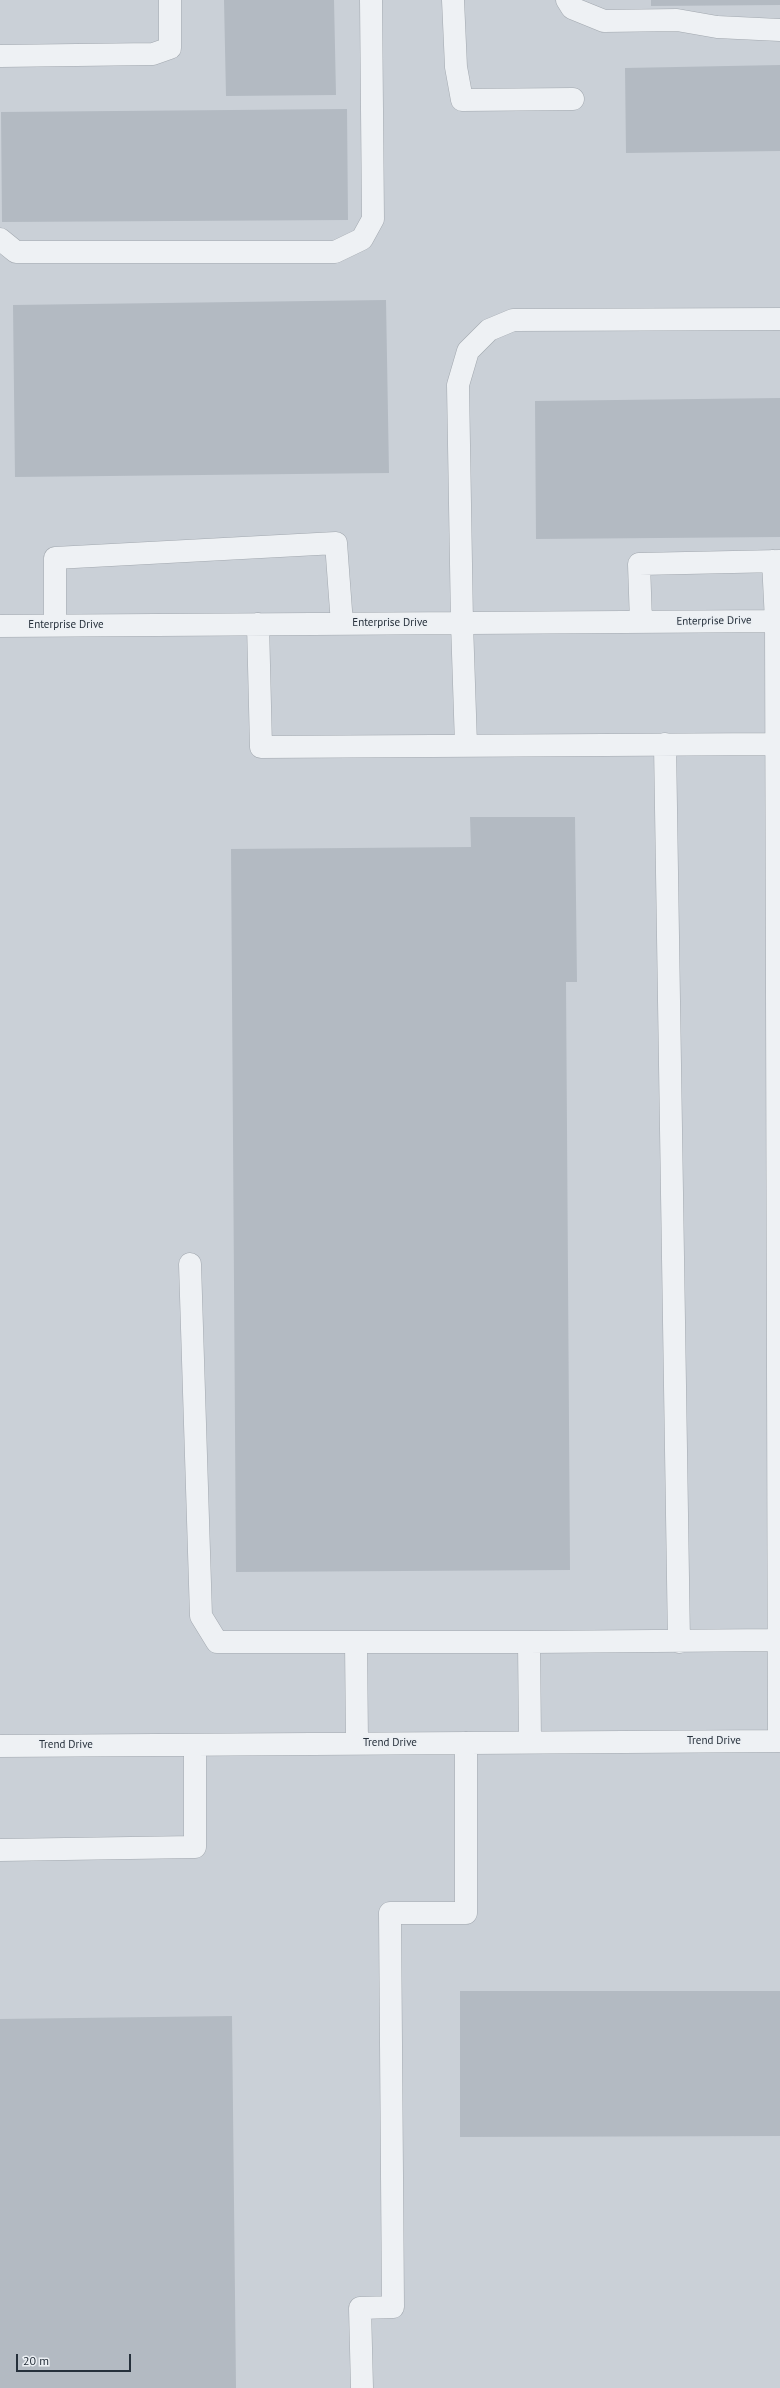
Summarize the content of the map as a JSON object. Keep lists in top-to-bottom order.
{
  "streets": {
    "street": ["Enterprise Drive", "Trend Drive"]
  },
  "scale_bar": "20 m"
}
